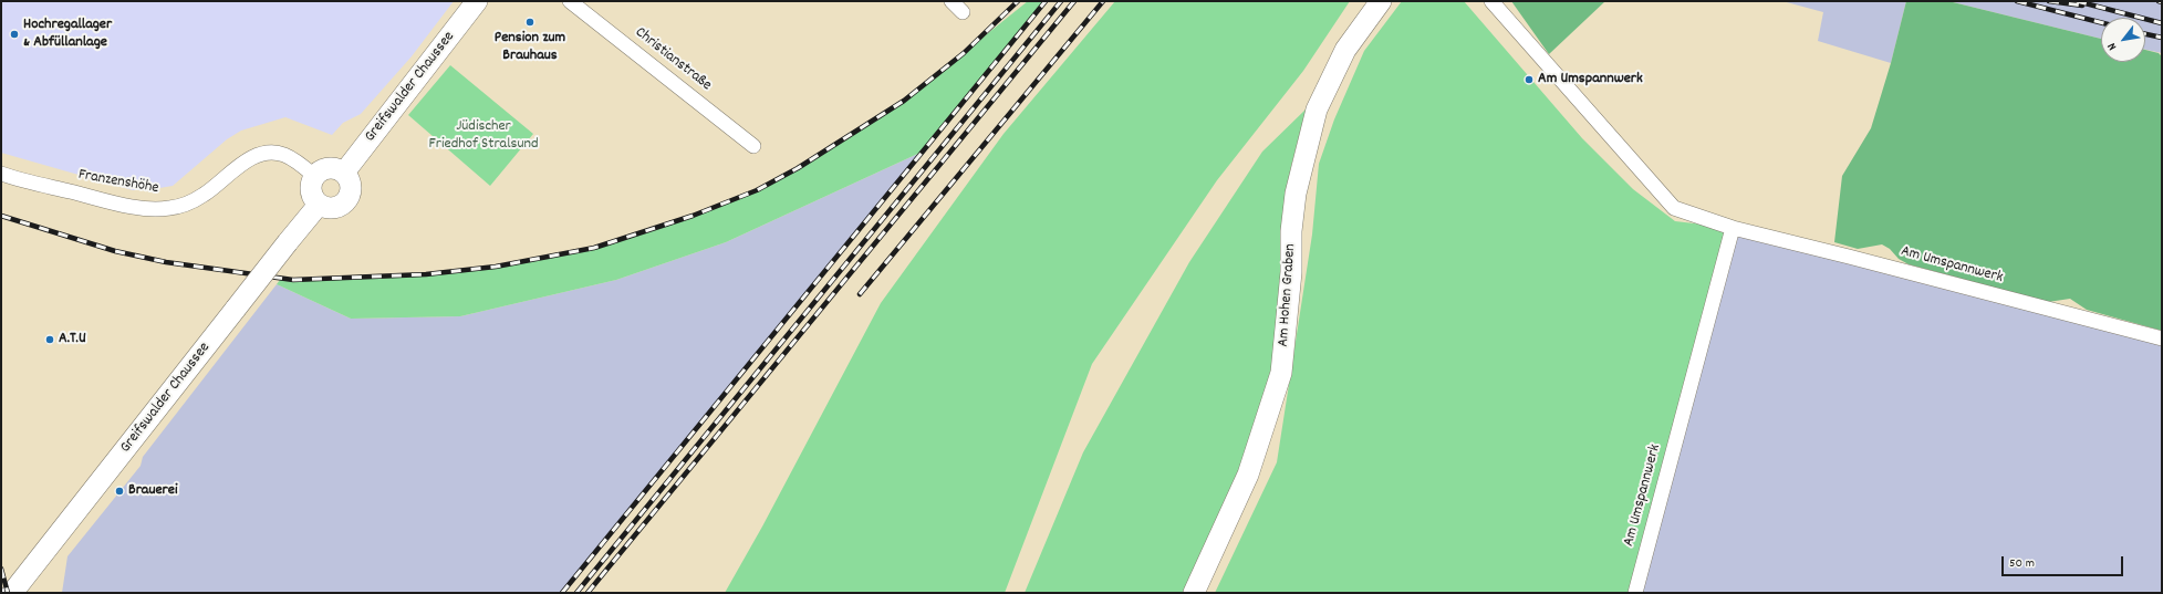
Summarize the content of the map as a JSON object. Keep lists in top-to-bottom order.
{
  "streets": {
    "main road": ["Greifswalder Chaussee", "Am Hohen Graben"],
    "street": ["Christianstraße", "Franzenshöhe", "Am Umspannwerk"]
  },
  "crossings": [
    ["Greifswalder Chaussee", "Franzenshöhe"]
  ],
  "parks": ["Jüdischer Friedhof Stralsund"],
  "places": [
    "Pension zum Brauhaus",
    "Hochregallager & Abfüllanlage",
    "Am Umspannwerk",
    "A.T.U",
    "Brauerei"
  ],
  "scale_bar": "50 m",
  "north": "bottom left"
}
